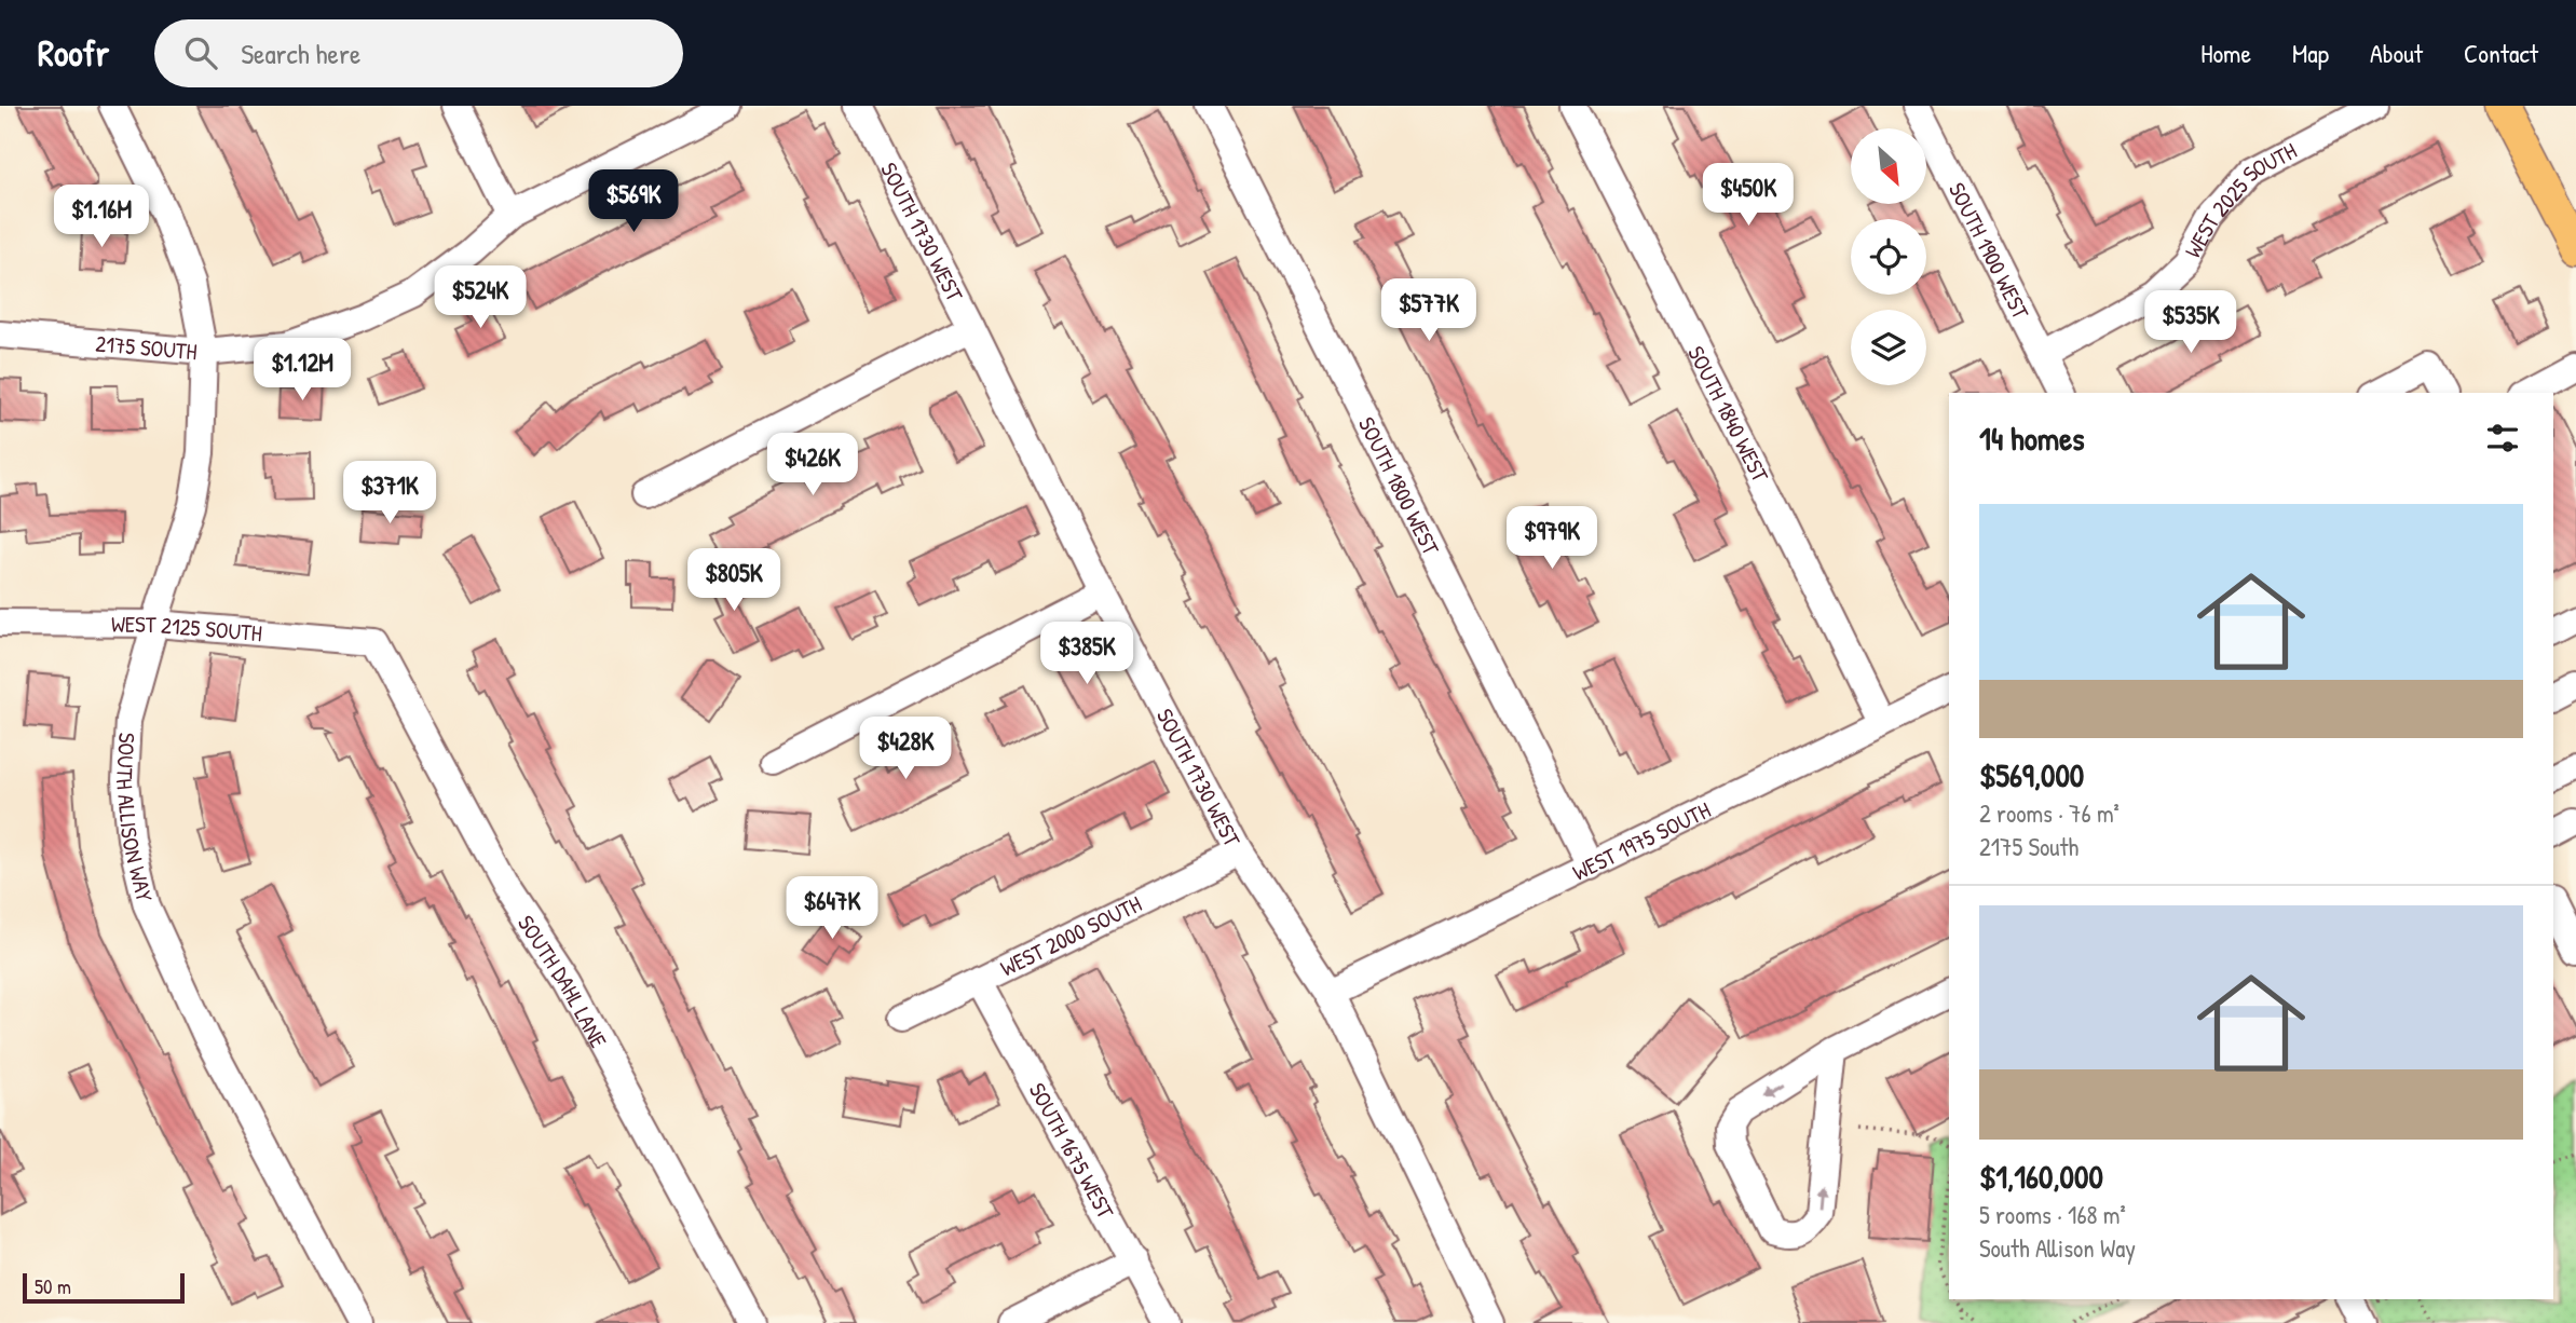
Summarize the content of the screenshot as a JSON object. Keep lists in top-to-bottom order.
{
  "streets": {
    "street": [
      "WEST 2025 SOUTH",
      "SOUTH 1730 WEST",
      "SOUTH 1900 WEST",
      "2175 SOUTH",
      "SOUTH 1840 WEST",
      "SOUTH 1800 WEST",
      "WEST 2125 SOUTH",
      "SOUTH ALLISON WAY",
      "WEST 1975 SOUTH",
      "WEST 2000 SOUTH",
      "SOUTH DAHL LANE",
      "SOUTH 1675 WEST"
    ]
  },
  "crossings": [
    ["WEST 2025 SOUTH", "SOUTH 1900 WEST"],
    ["SOUTH 1730 WEST", "WEST 1975 SOUTH"],
    ["SOUTH 1730 WEST", "WEST 2000 SOUTH"],
    ["2175 SOUTH", "SOUTH ALLISON WAY"],
    ["SOUTH 1840 WEST", "WEST 1975 SOUTH"],
    ["SOUTH 1800 WEST", "WEST 1975 SOUTH"],
    ["WEST 2125 SOUTH", "SOUTH ALLISON WAY"],
    ["WEST 2125 SOUTH", "SOUTH DAHL LANE"],
    ["WEST 2000 SOUTH", "SOUTH 1675 WEST"]
  ],
  "scale_bar": "50 m",
  "north": "bottom right",
  "page": {
    "header": "Roofr",
    "search": "Search here",
    "nav": [
      "Home",
      "Map",
      "About",
      "Contact"
    ],
    "price": [
      "$450K",
      "$569K",
      "$1.16M",
      "$524K",
      "$577K",
      "$535K",
      "$1.12M",
      "$426K",
      "$371K",
      "$979K",
      "$805K",
      "$385K",
      "$428K",
      "$647K"
    ],
    "heading": "14 homes",
    "list": [
      {
        "name": "$569,000",
        "note": "2 rooms · 76 m² · 2175 South"
      },
      {
        "name": "$1,160,000",
        "note": "5 rooms · 168 m² · South Allison Way"
      }
    ],
    "scale": "50 m"
  }
}
